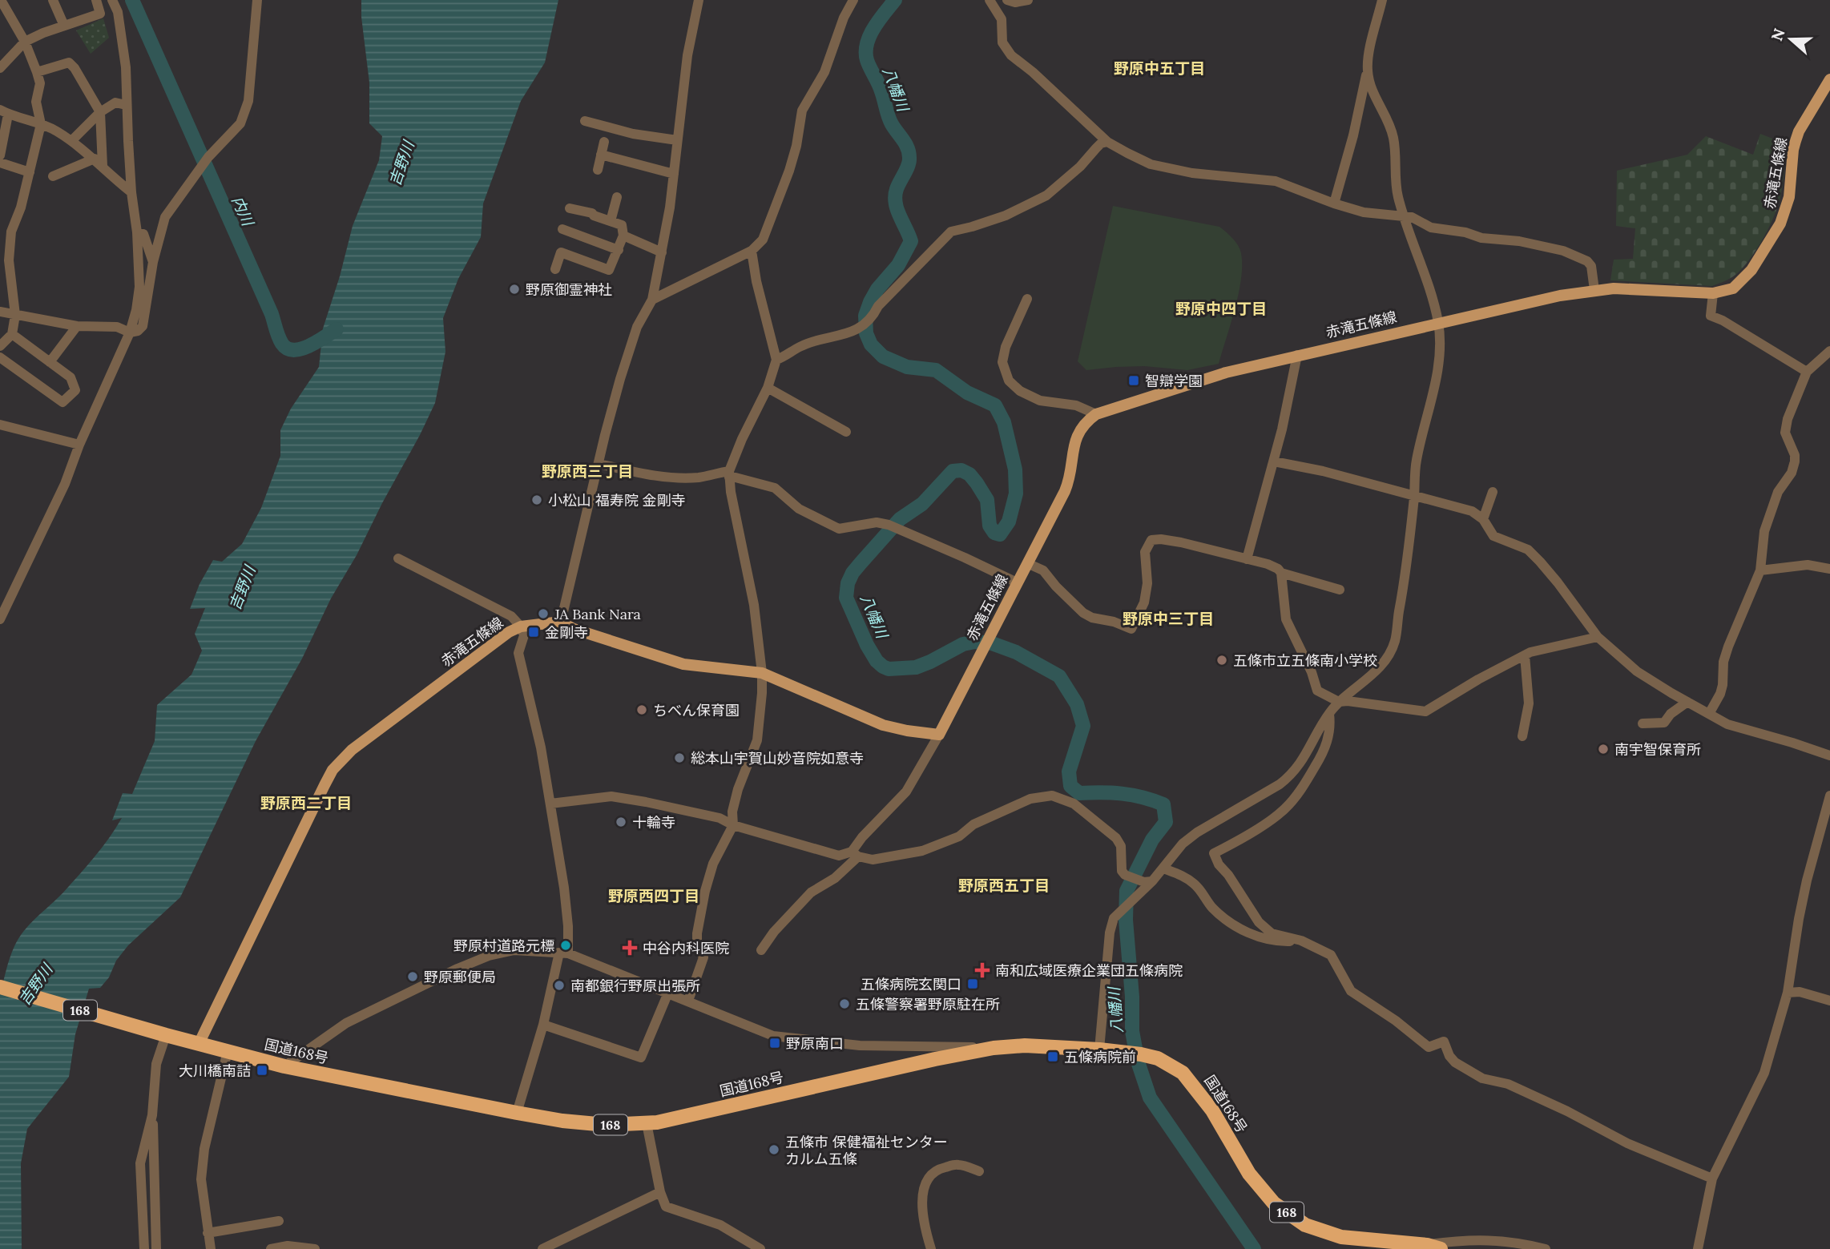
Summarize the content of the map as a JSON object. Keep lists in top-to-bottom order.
{
  "streets": {
    "highway": ["168", "国道168号"],
    "main road": ["赤滝五條線"]
  },
  "crossings": [
    ["赤滝五條線", "国道168号"]
  ],
  "districts": [
    "野原中五丁目",
    "野原中四丁目",
    "野原西三丁目",
    "野原中三丁目",
    "野原西二丁目",
    "野原西五丁目",
    "野原西四丁目"
  ],
  "water": ["八幡川", "吉野川", "内川"],
  "places": {
    "other": [
      "野原御霊神社",
      "小松山 福寿院 金剛寺",
      "JA Bank Nara",
      "五條市立五條南小学校",
      "ちべん保育園",
      "南宇智保育所",
      "総本山宇賀山妙音院如意寺",
      "十輪寺",
      "野原村道路元標",
      "野原郵便局",
      "南都銀行野原出張所",
      "五條警察署野原駐在所",
      "五條市 保健福祉センター カルム五條"
    ],
    "transit": [
      "智辯学園",
      "金剛寺",
      "五條病院玄関口",
      "野原南口",
      "五條病院前",
      "大川橋南詰"
    ],
    "health": ["中谷内科医院", "南和広域医療企業団五條病院"]
  },
  "north": "left"
}
